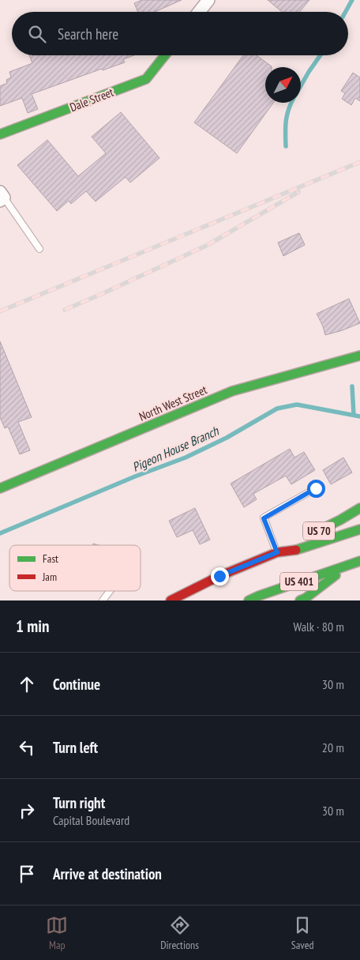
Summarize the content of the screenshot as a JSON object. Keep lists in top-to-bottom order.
{
  "streets": {
    "street": [
      "Dale Street",
      "North West Street",
      "US 70",
      "US 401"
    ]
  },
  "water": ["Pigeon House Branch"],
  "legend": ["Fast", "Jam"],
  "north": "top right",
  "page": {
    "search": "Search here",
    "heading": ["1 min", "Walk · 80 m"],
    "list": [
      ["Continue", "30 m"],
      ["Turn left", "20 m"],
      ["Turn right", "Capital Boulevard", "30 m"],
      "Arrive at destination"
    ],
    "nav": ["Map", "Directions", "Saved"]
  }
}
